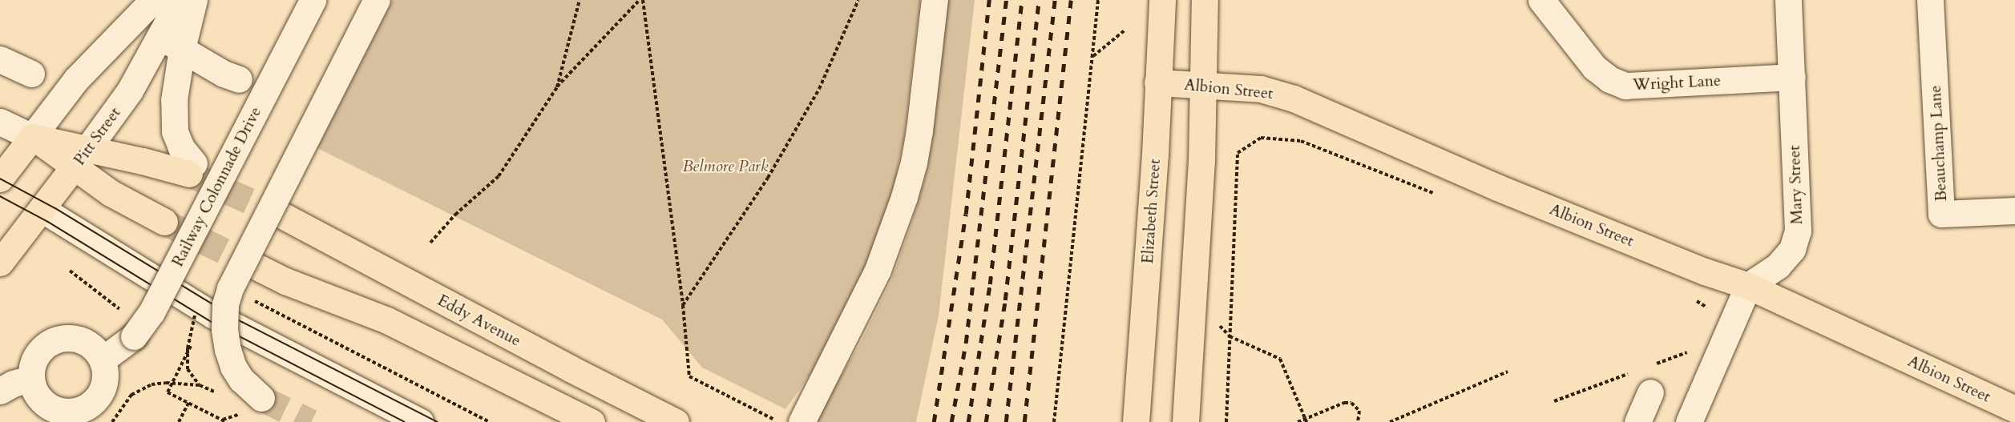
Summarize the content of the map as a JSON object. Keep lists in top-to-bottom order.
{
  "streets": {
    "main road": [
      "Albion Street",
      "Pitt Street",
      "Elizabeth Street",
      "Eddy Avenue"
    ],
    "street": [
      "Wright Lane",
      "Beauchamp Lane",
      "Mary Street",
      "Railway Colonnade Drive"
    ]
  },
  "crossings": [
    ["Wright Lane", "Mary Street"],
    ["Albion Street", "Mary Street"],
    ["Albion Street", "Elizabeth Street"]
  ],
  "parks": ["Belmore Park"]
}
